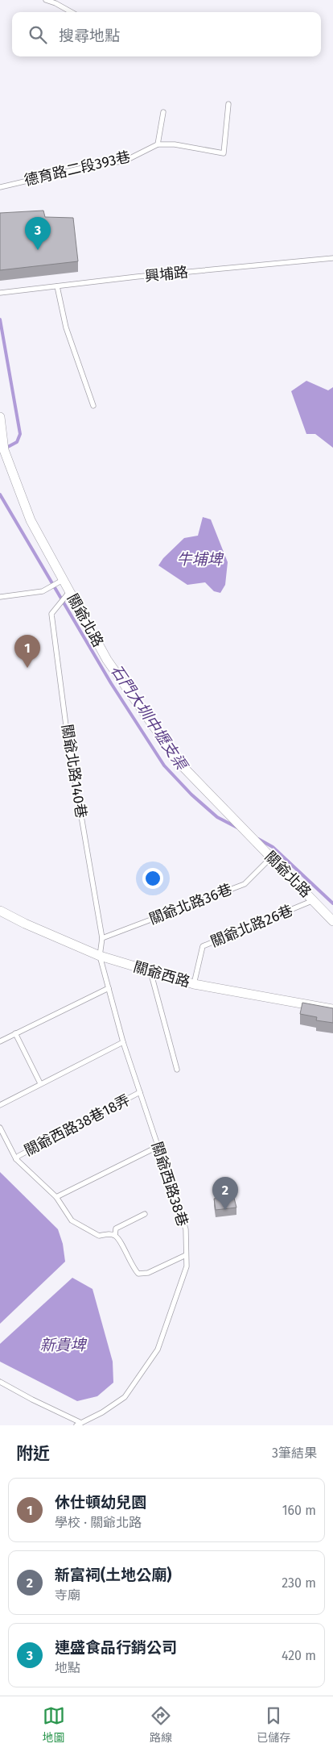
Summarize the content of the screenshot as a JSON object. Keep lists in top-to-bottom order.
{
  "streets": {
    "street": ["關爺北路", "關爺西路"],
    "lane": [
      "德育路二段393巷",
      "興埔路",
      "關爺北路140巷",
      "關爺北路36巷",
      "關爺北路26巷",
      "關爺西路38巷18弄",
      "關爺西路38巷"
    ]
  },
  "crossings": [
    ["關爺北路", "關爺北路140巷"],
    ["關爺北路", "關爺北路36巷"],
    ["關爺北路", "關爺北路26巷"],
    ["關爺北路140巷", "關爺北路36巷"],
    ["關爺北路140巷", "關爺西路"],
    ["關爺北路140巷", "關爺西路38巷"],
    ["關爺北路26巷", "關爺西路"],
    ["關爺西路", "關爺西路38巷"],
    ["關爺西路38巷18弄", "關爺西路38巷"]
  ],
  "water": ["牛埔埤", "石門大圳中壢支渠", "新貴埤"],
  "page": {
    "search": "搜尋地點",
    "pins": ["3", "1", "2"],
    "heading": ["附近", "3筆結果"],
    "list": [
      {
        "mark": "1",
        "name": "休仕頓幼兒園",
        "note": "學校 · 關爺北路",
        "value": "160 m"
      },
      {
        "mark": "2",
        "name": "新富祠(土地公廟)",
        "note": "寺廟",
        "value": "230 m"
      },
      {
        "mark": "3",
        "name": "連盛食品行銷公司",
        "note": "地點",
        "value": "420 m"
      }
    ],
    "nav": ["地圖", "路線", "已儲存"]
  }
}
